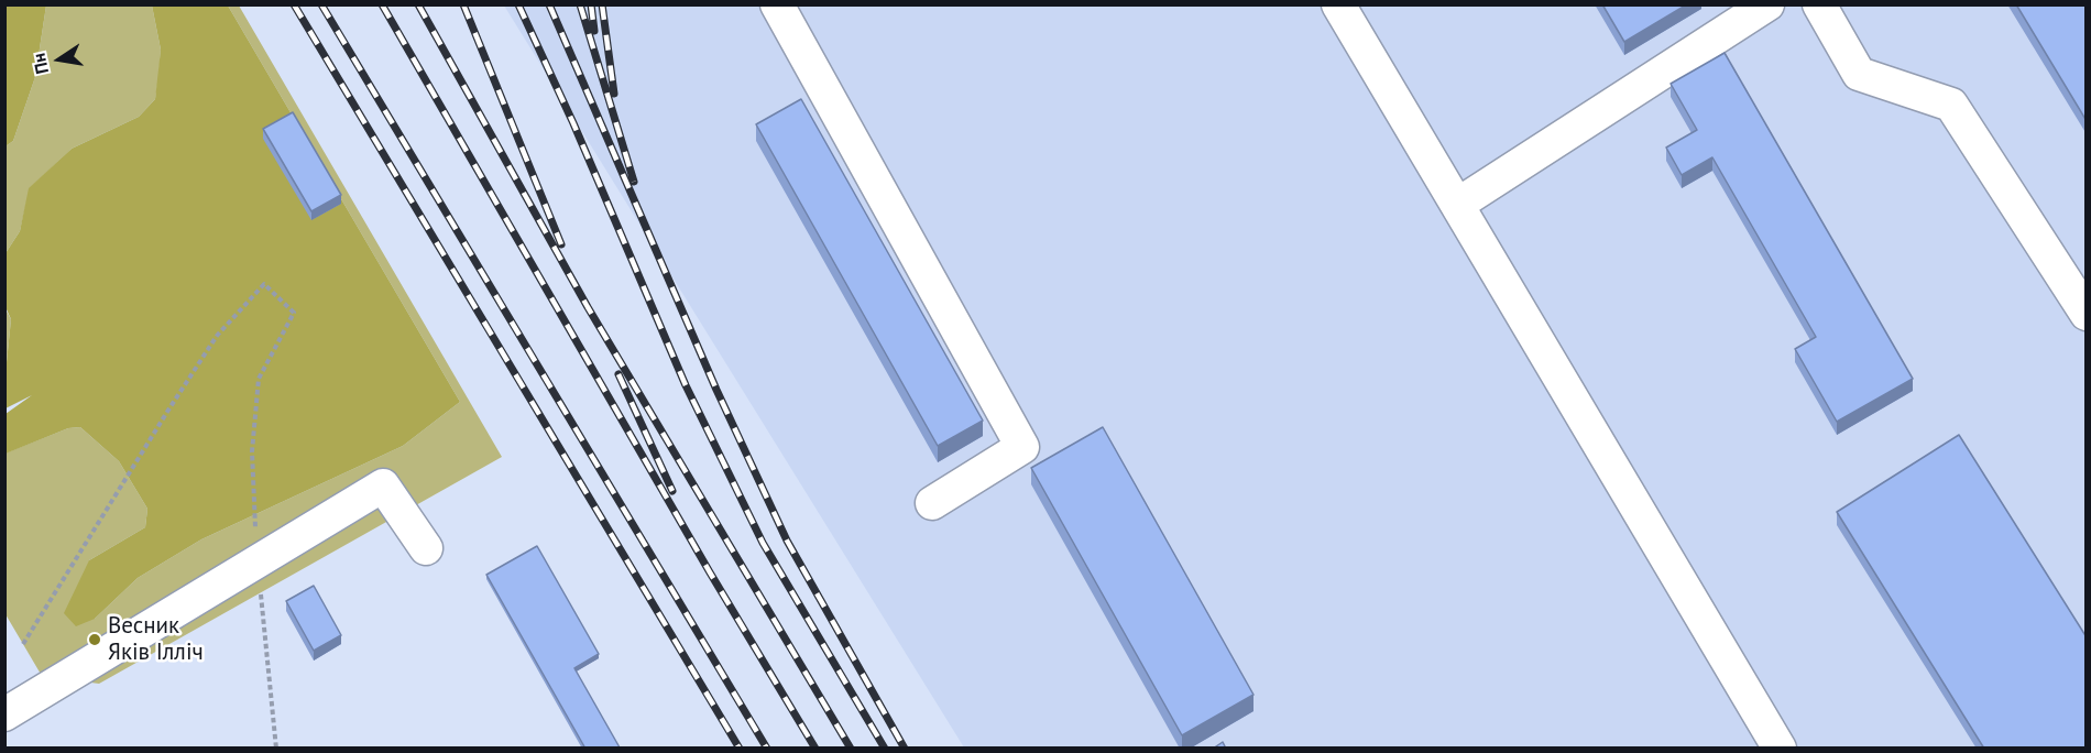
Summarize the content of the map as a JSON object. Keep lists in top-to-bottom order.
{
  "places": ["Весник Яків Ілліч"],
  "north": "left"
}
